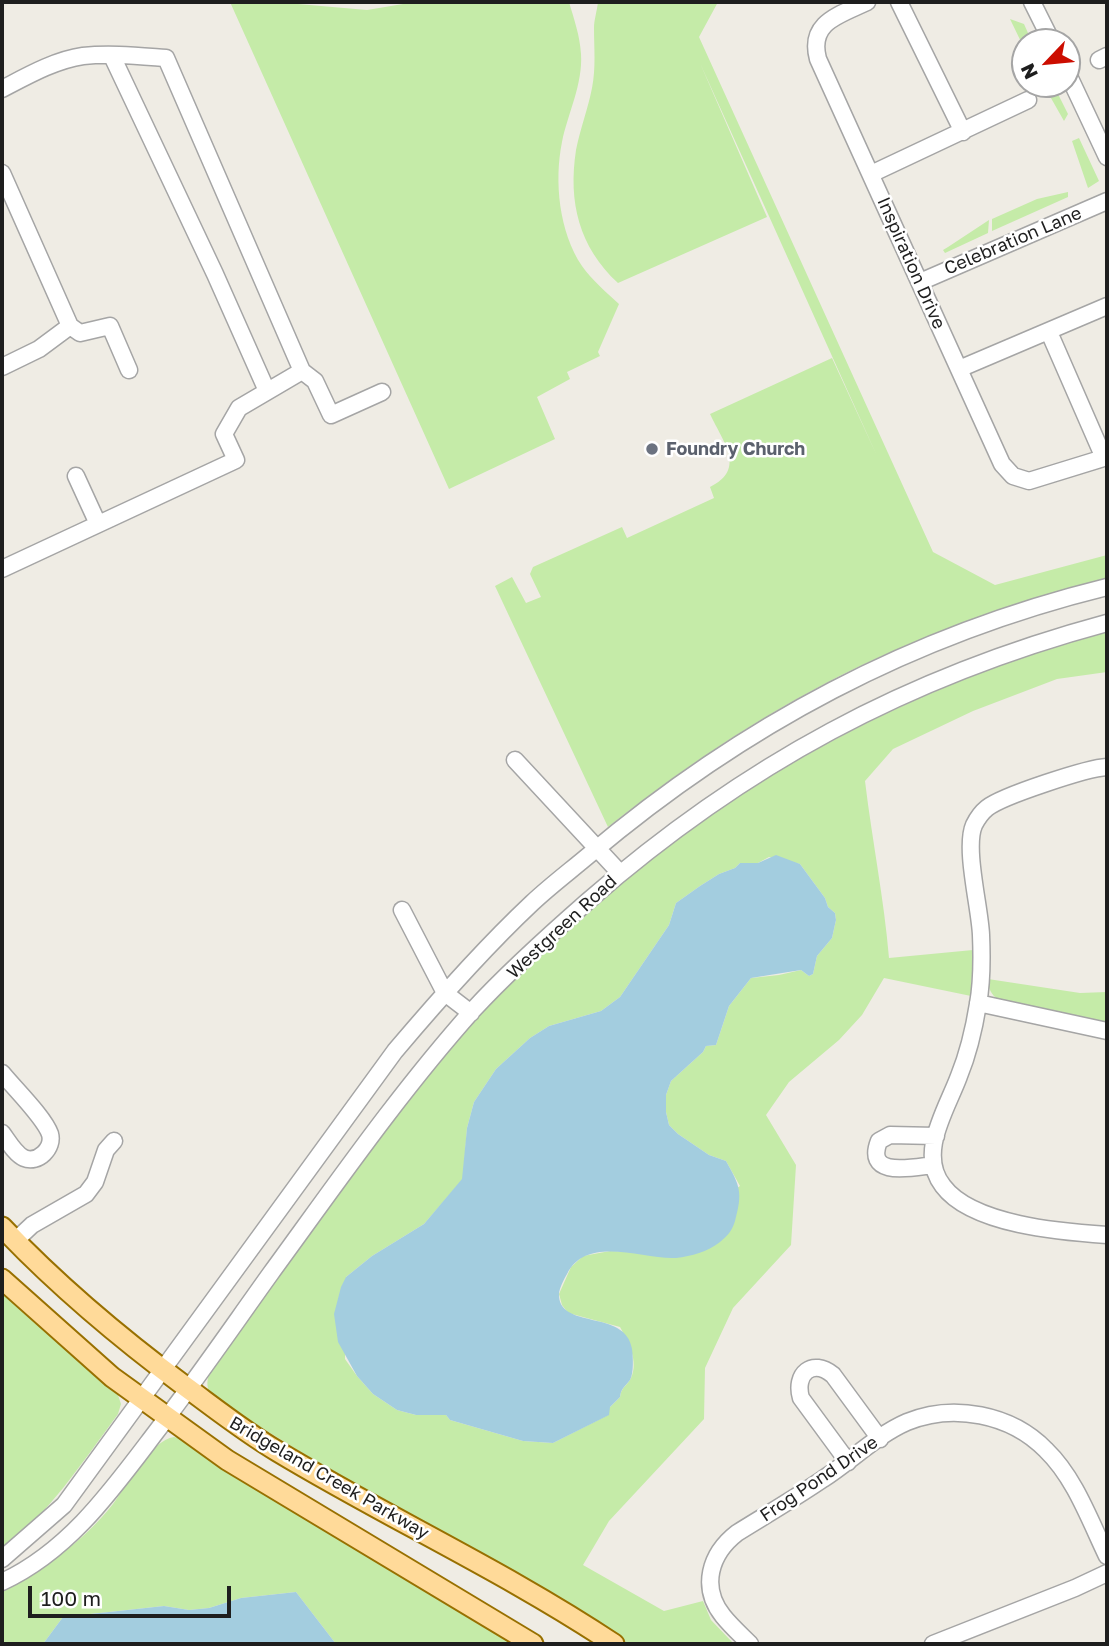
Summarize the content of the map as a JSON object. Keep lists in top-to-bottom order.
{
  "streets": {
    "main road": ["Bridgeland Creek Parkway"],
    "street": [
      "Celebration Lane",
      "Inspiration Drive",
      "Westgreen Road",
      "Frog Pond Drive"
    ]
  },
  "crossings": [
    ["Celebration Lane", "Inspiration Drive"],
    ["Westgreen Road", "Bridgeland Creek Parkway"]
  ],
  "places": ["Foundry Church"],
  "scale_bar": "100 m",
  "north": "bottom left"
}
